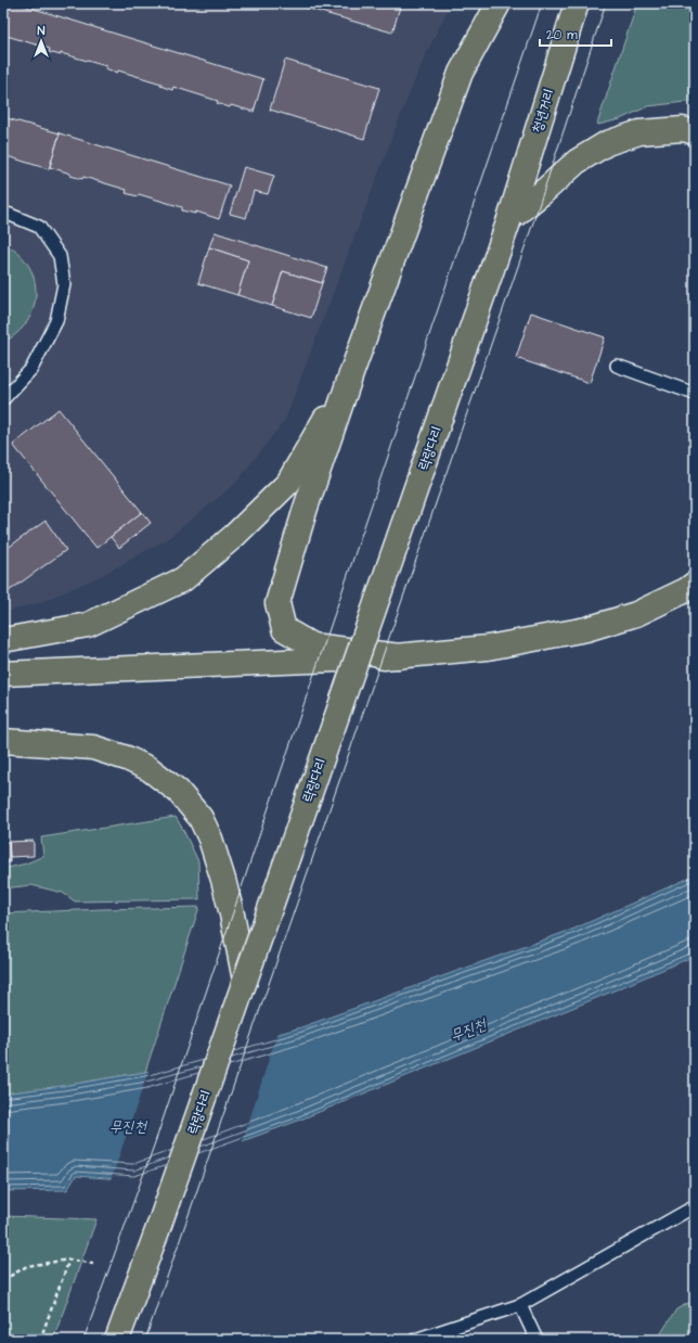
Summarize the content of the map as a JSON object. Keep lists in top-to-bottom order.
{
  "streets": {
    "main road": ["청년거리", "락랑다리"]
  },
  "crossings": [
    ["청년거리", "락랑다리"]
  ],
  "water": ["무진천"],
  "scale_bar": "20 m",
  "north": "top"
}
